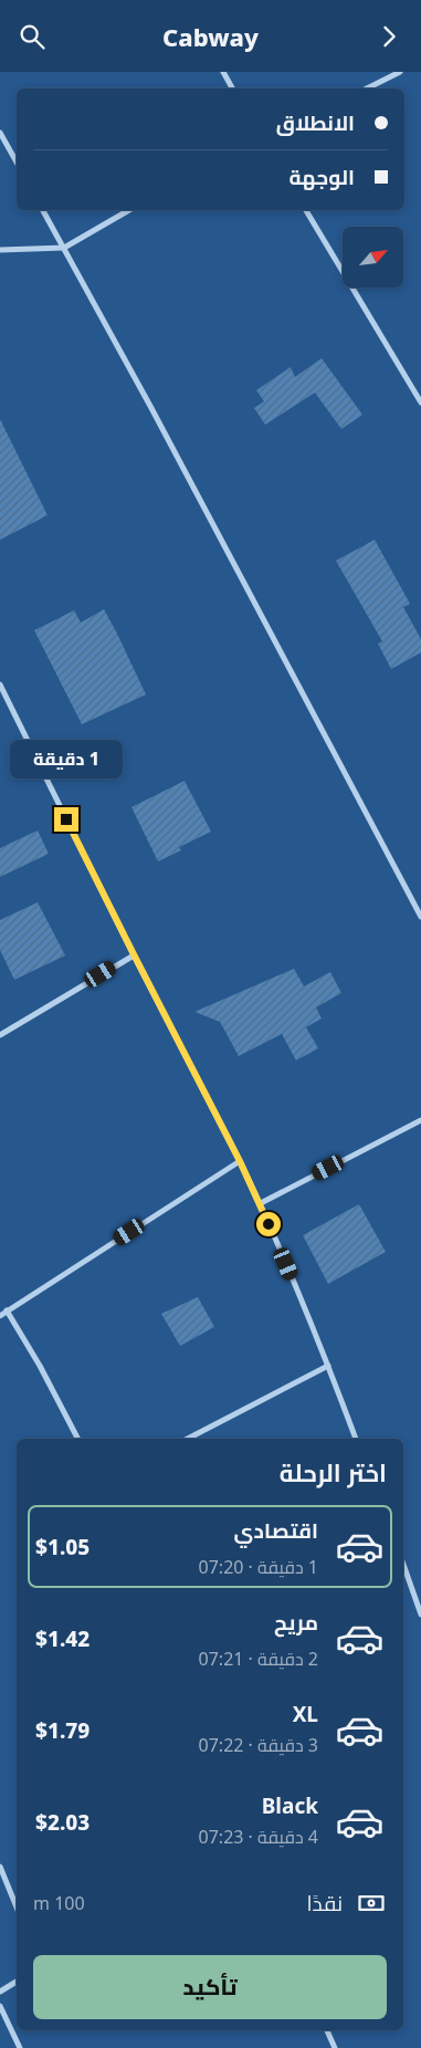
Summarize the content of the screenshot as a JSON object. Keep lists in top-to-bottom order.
{
  "north": "top right",
  "page": {
    "header": "Cabway",
    "banner": ["الانطلاق", "الوجهة"],
    "bubble": "1 دقيقة",
    "heading": "اختر الرحلة",
    "list": [
      {
        "name": "اقتصادي",
        "note": "1 دقيقة · 07:20",
        "value": "$1.05"
      },
      {
        "name": "مريح",
        "note": "2 دقيقة · 07:21",
        "value": "$1.42"
      },
      {
        "name": "XL",
        "note": "3 دقيقة · 07:22",
        "value": "$1.79"
      },
      {
        "name": "Black",
        "note": "4 دقيقة · 07:23",
        "value": "$2.03"
      }
    ],
    "pay": ["نقدًا", "100 m"],
    "buttons": "تأكيد"
  }
}
